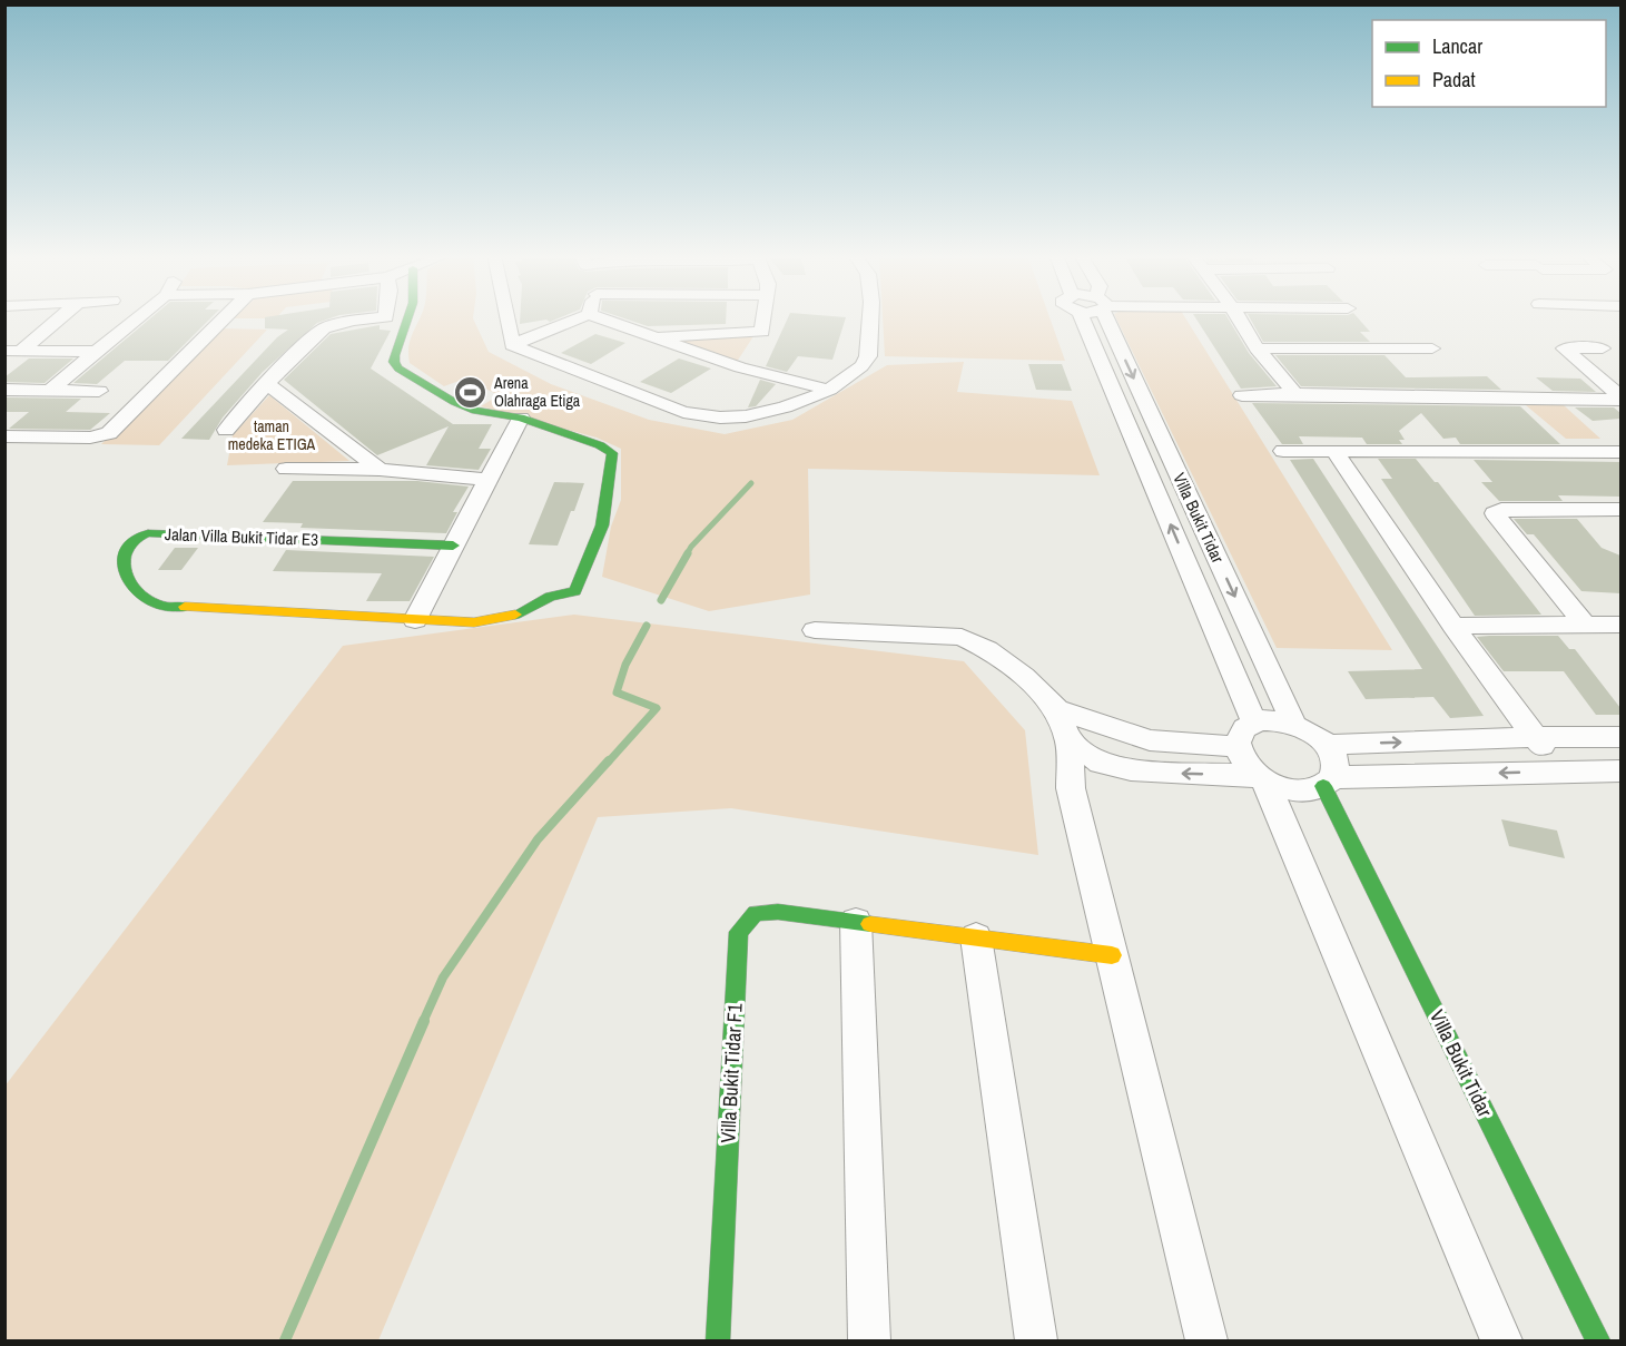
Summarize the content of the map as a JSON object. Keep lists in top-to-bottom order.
{
  "streets": {
    "street": ["Villa Bukit Tidar", "Jalan Villa Bukit Tidar E3", "Villa Bukit Tidar F1"]
  },
  "parks": ["taman medeka ETIGA"],
  "places": {
    "sports": ["Arena Olahraga Etiga"]
  },
  "legend": ["Lancar", "Padat"]
}
